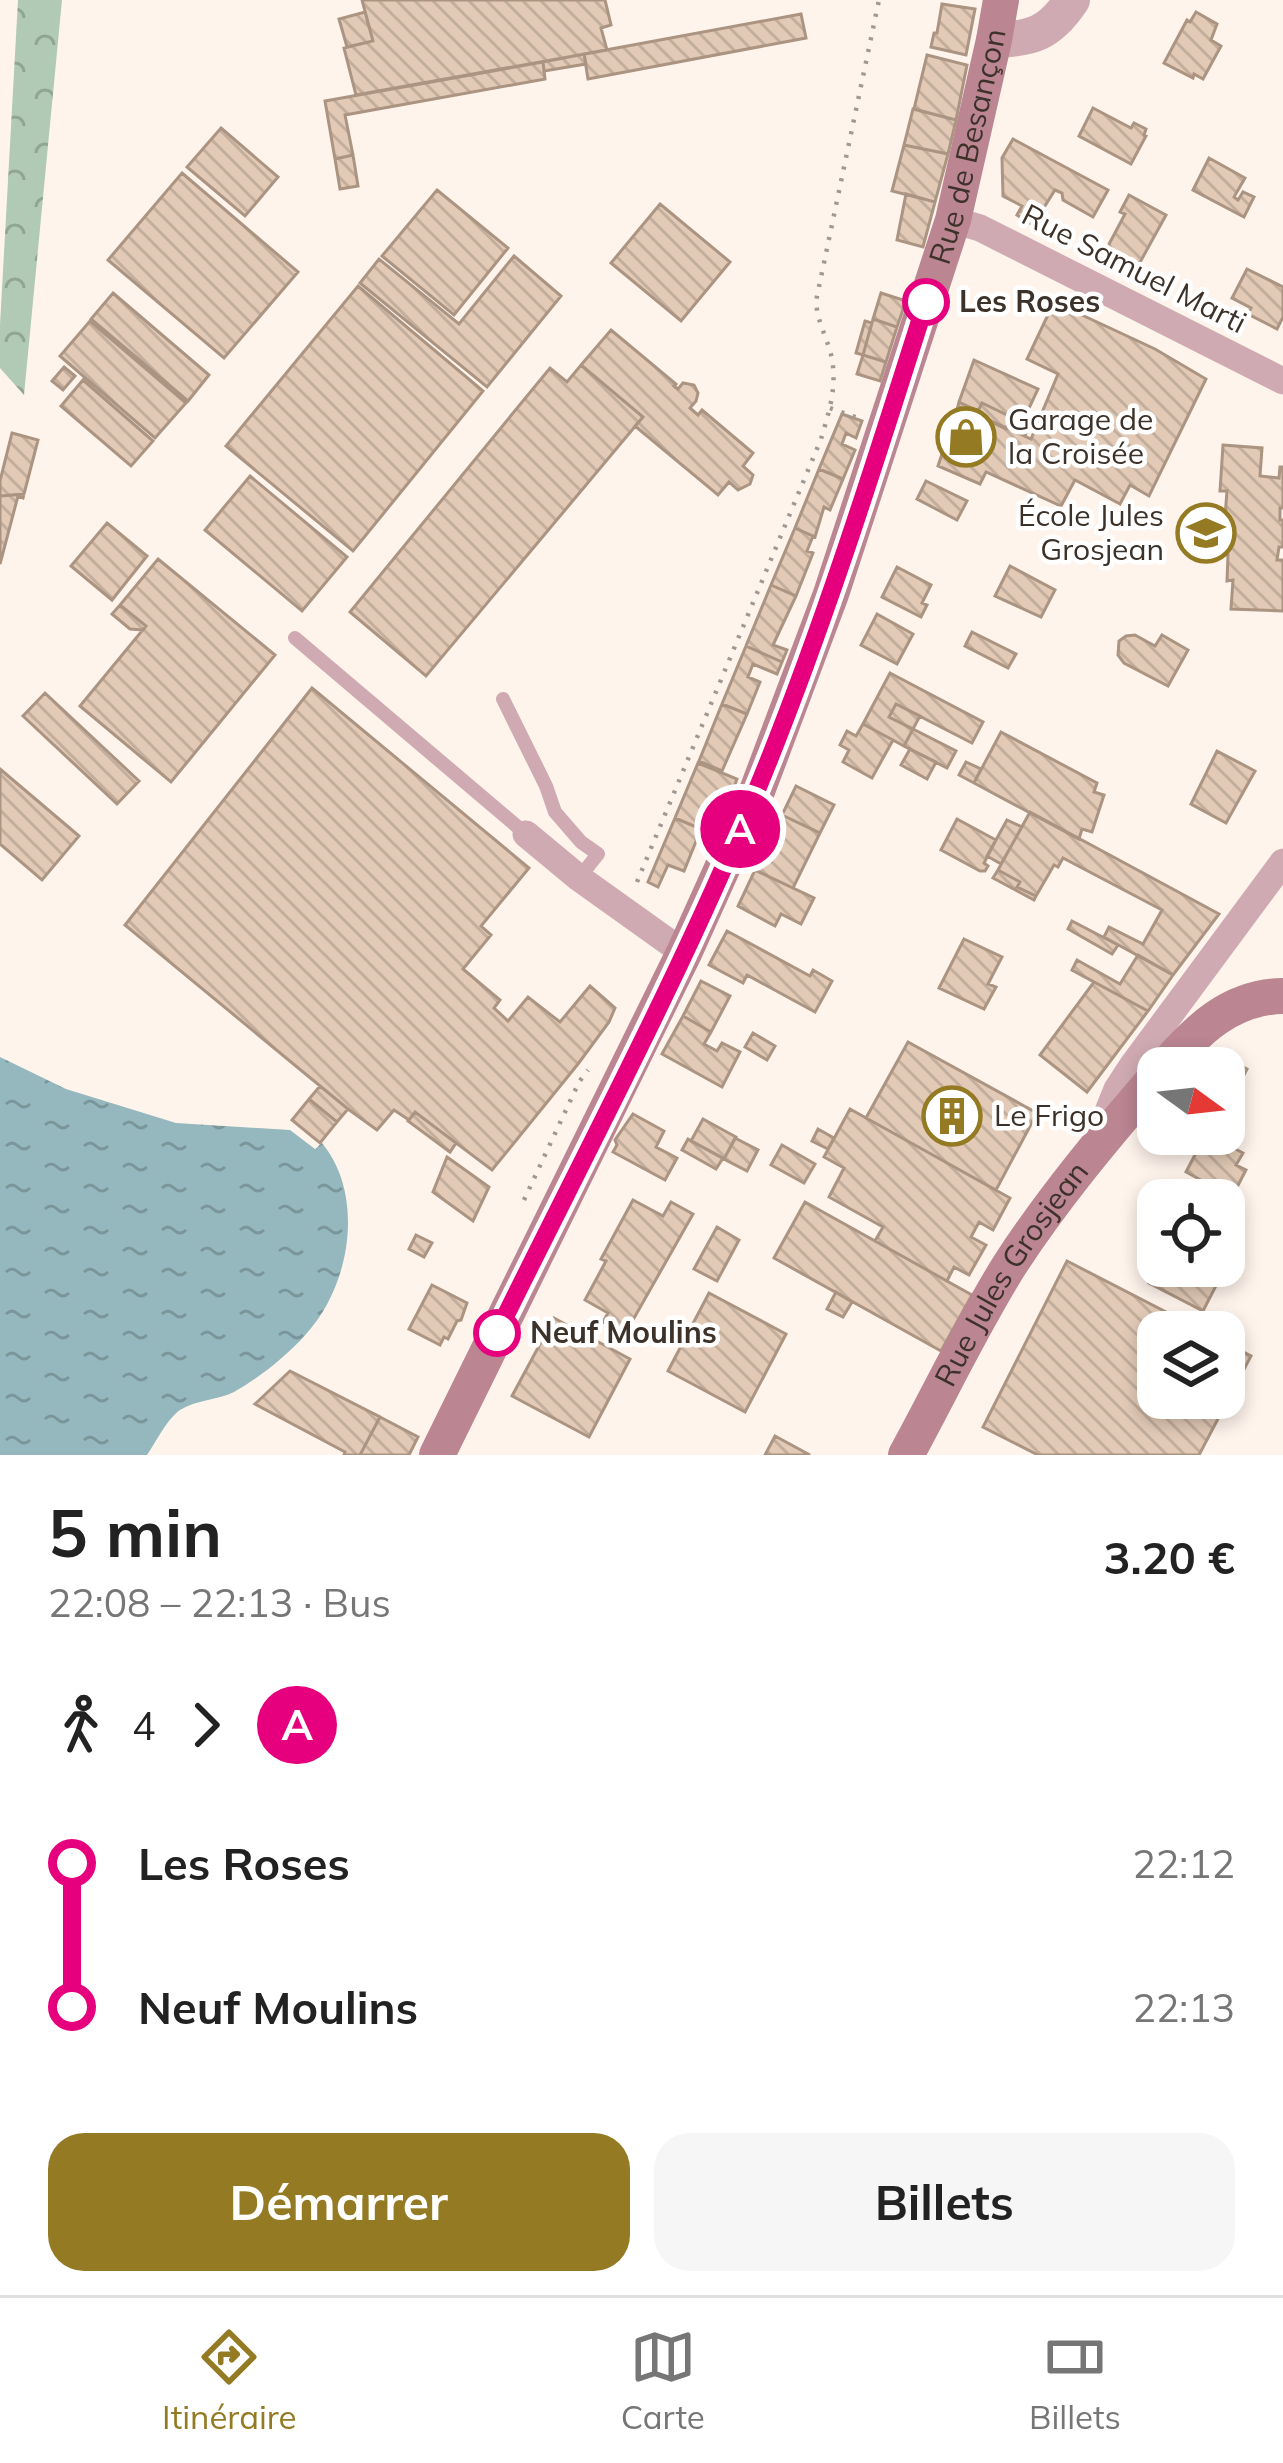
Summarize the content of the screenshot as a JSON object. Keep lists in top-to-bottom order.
{
  "streets": {
    "main road": ["Rue de Besançon", "Rue Jules Grosjean"],
    "street": ["Rue Samuel Marti"]
  },
  "crossings": [
    ["Rue de Besançon", "Rue Samuel Marti"]
  ],
  "places": {
    "other": ["Les Roses", "Neuf Moulins"],
    "shop": ["Garage de la Croisée"],
    "school or university": ["École Jules Grosjean"],
    "building": ["Le Frigo"]
  },
  "lines": ["bus line A"],
  "north": "right",
  "page": {
    "on_map": "A",
    "heading": ["5 min", "22:08 – 22:13 · Bus", "3.20 €"],
    "legs": ["4", "A"],
    "list": [
      {
        "name": "Les Roses",
        "value": "22:12"
      },
      {
        "name": "Neuf Moulins",
        "value": "22:13"
      }
    ],
    "buttons": ["Démarrer", "Billets"],
    "tabs": ["Itinéraire", "Carte", "Billets"]
  }
}
